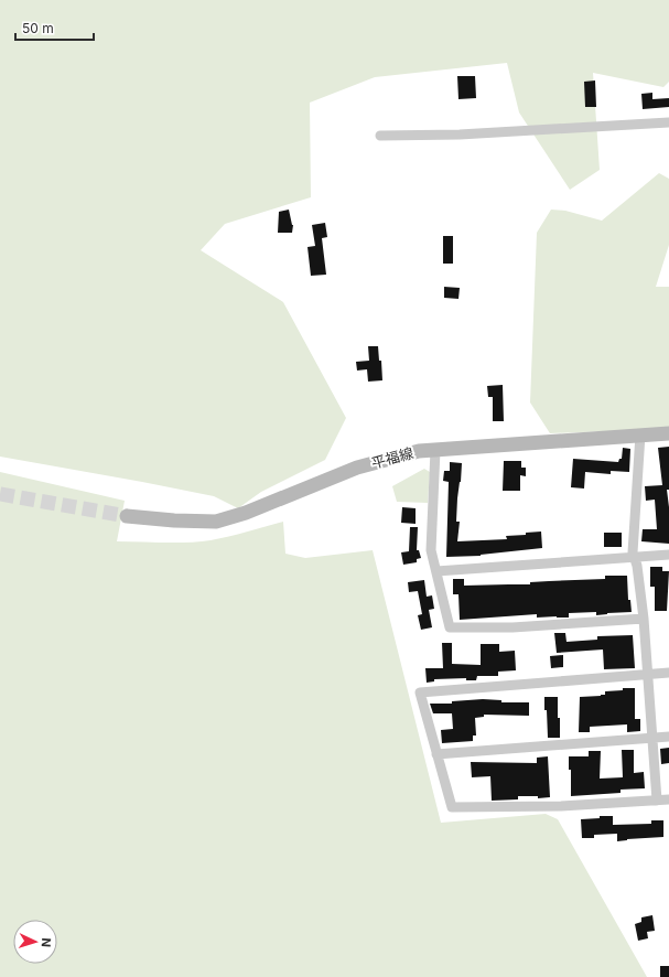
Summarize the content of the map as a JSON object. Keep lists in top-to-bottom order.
{
  "streets": {
    "street": ["平福線"]
  },
  "scale_bar": "50 m",
  "north": "right"
}
